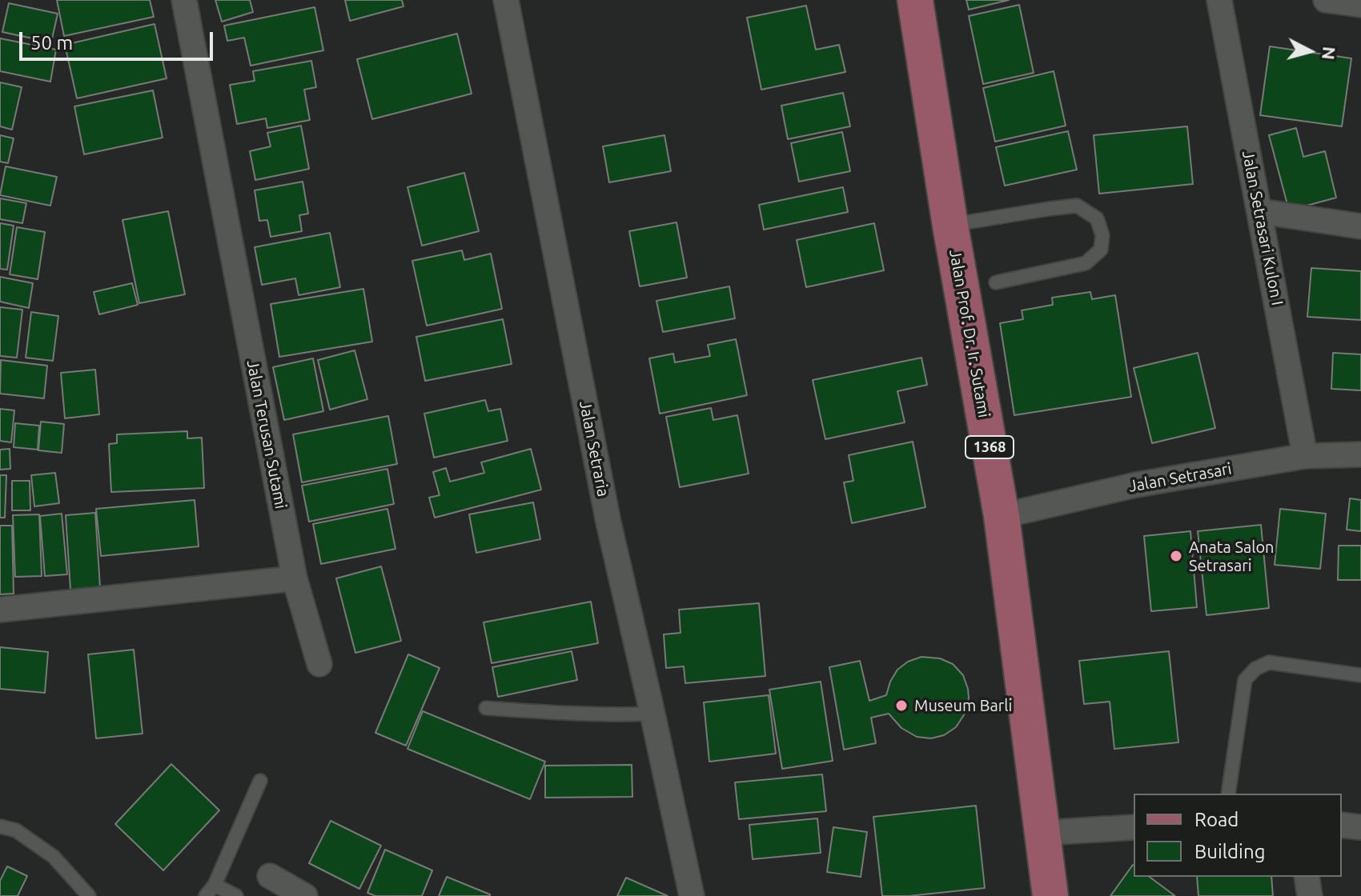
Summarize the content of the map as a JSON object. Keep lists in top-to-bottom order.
{
  "streets": {
    "main road": ["Jalan Prof. Dr. Ir. Sutami", "1368"],
    "street": [
      "Jalan Setrasari Kulon I",
      "Jalan Terusan Sutami",
      "Jalan Setraria",
      "Jalan Setrasari"
    ]
  },
  "crossings": [
    ["Jalan Setrasari Kulon I", "Jalan Setrasari"],
    ["Jalan Prof. Dr. Ir. Sutami", "Jalan Setrasari"]
  ],
  "places": ["Anata Salon Setrasari", "Museum Barli"],
  "legend": ["Road", "Building"],
  "scale_bar": "50 m",
  "north": "right"
}
